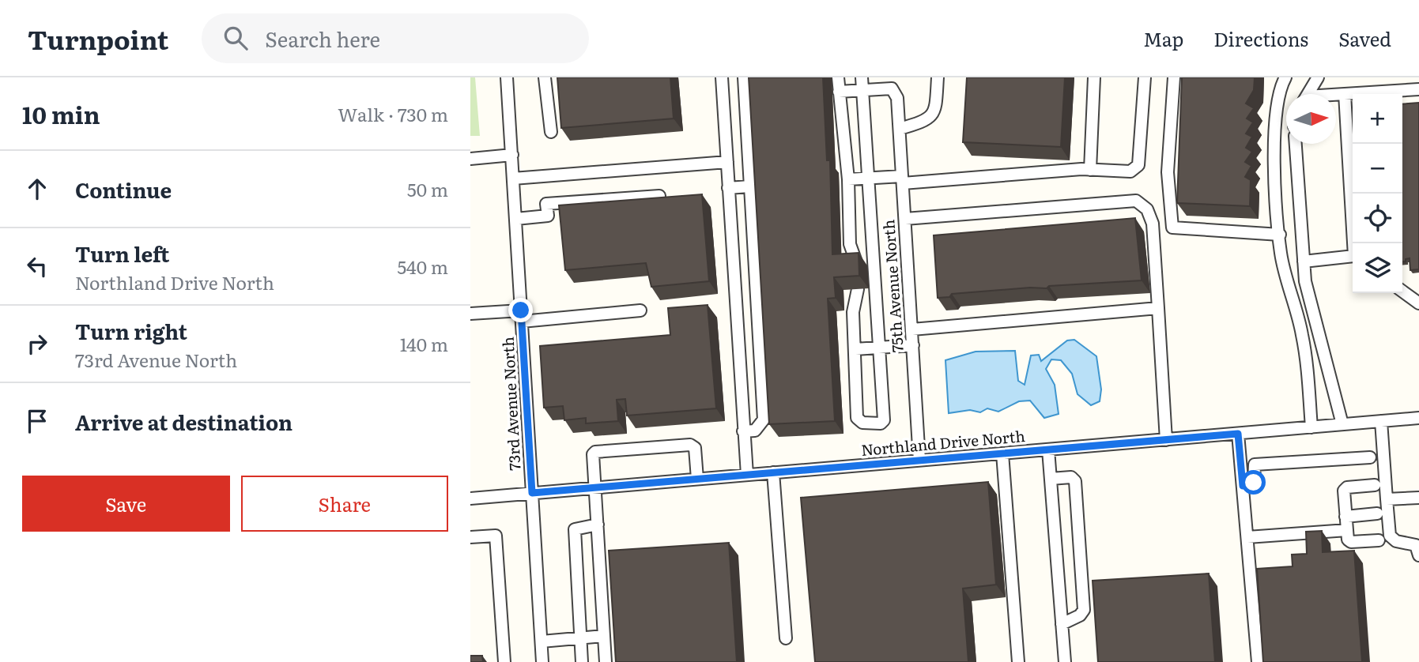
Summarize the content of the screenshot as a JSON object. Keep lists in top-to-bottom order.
{
  "streets": {
    "street": ["75th Avenue North", "73rd Avenue North", "Northland Drive North"]
  },
  "crossings": [
    ["75th Avenue North", "Northland Drive North"],
    ["73rd Avenue North", "Northland Drive North"]
  ],
  "north": "right",
  "page": {
    "header": "Turnpoint",
    "search": "Search here",
    "nav": ["Map", "Directions", "Saved"],
    "heading": ["10 min", "Walk · 730 m"],
    "map_buttons": ["+", "−"],
    "list": [
      ["Continue", "50 m"],
      ["Turn left", "Northland Drive North", "540 m"],
      ["Turn right", "73rd Avenue North", "140 m"],
      "Arrive at destination"
    ],
    "buttons": ["Save", "Share"]
  }
}
